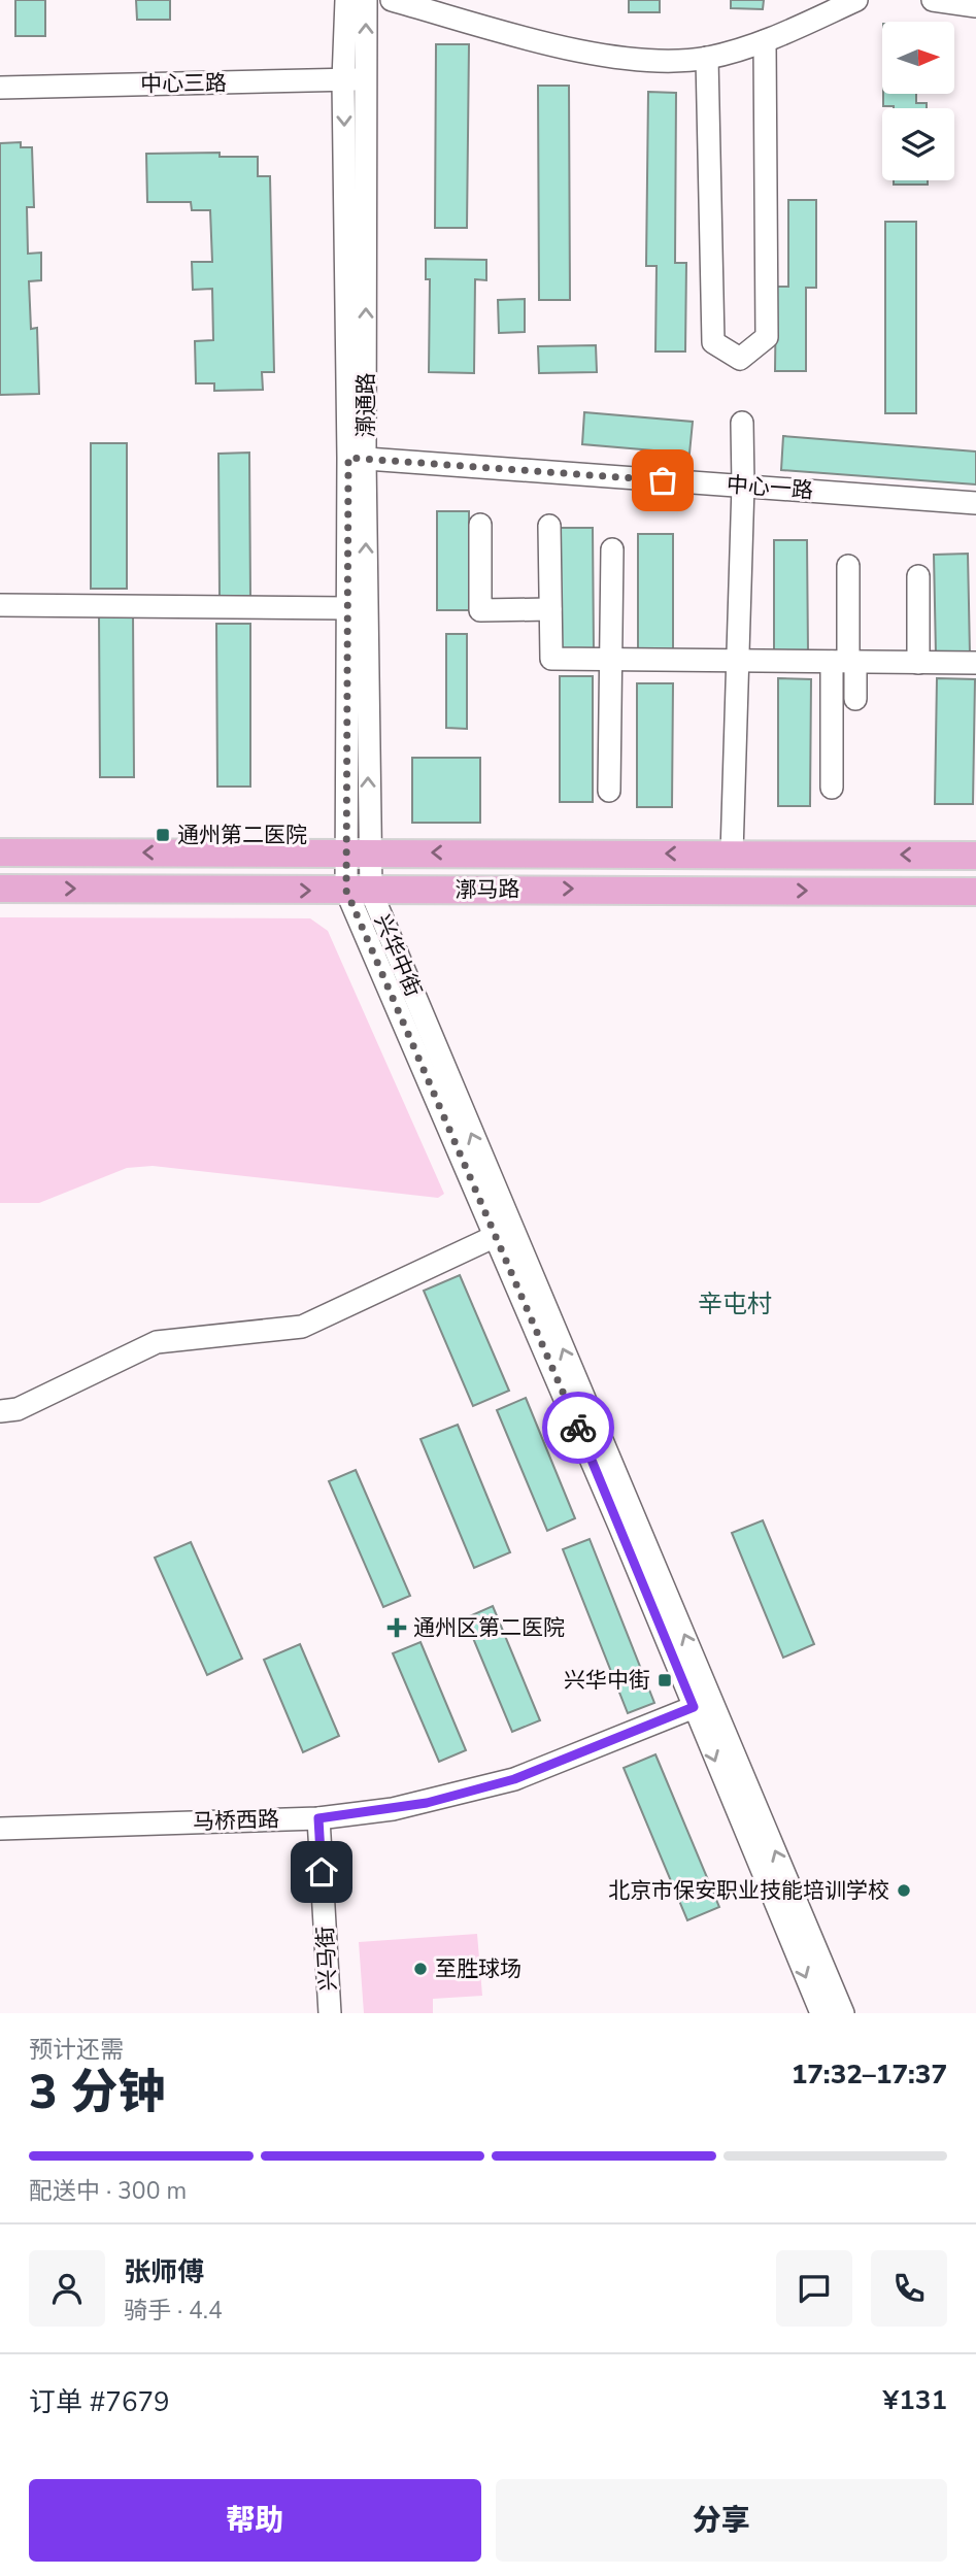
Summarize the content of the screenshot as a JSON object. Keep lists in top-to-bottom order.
{
  "streets": {
    "main road": ["漷马路"],
    "street": [
      "中心三路",
      "漷通路",
      "中心一路",
      "兴华中街",
      "马桥西路",
      "兴马街"
    ]
  },
  "crossings": [
    ["中心三路", "漷通路"],
    ["漷通路", "中心一路"],
    ["漷通路", "漷马路"],
    ["漷通路", "兴华中街"],
    ["漷马路", "兴华中街"],
    ["兴华中街", "马桥西路"],
    ["马桥西路", "兴马街"]
  ],
  "districts": ["辛屯村"],
  "places": {
    "transit": ["通州第二医院", "兴华中街"],
    "health": ["通州区第二医院"],
    "other": ["北京市保安职业技能培训学校", "至胜球场"]
  },
  "north": "right",
  "page": {
    "heading": ["3 分钟", "预计还需", "17:32–17:37"],
    "panel": [
      "张师傅",
      "骑手 · 4.4",
      "订单 #7679",
      "¥131"
    ],
    "bar": "配送中 · 300 m",
    "buttons": ["帮助", "分享"]
  }
}
